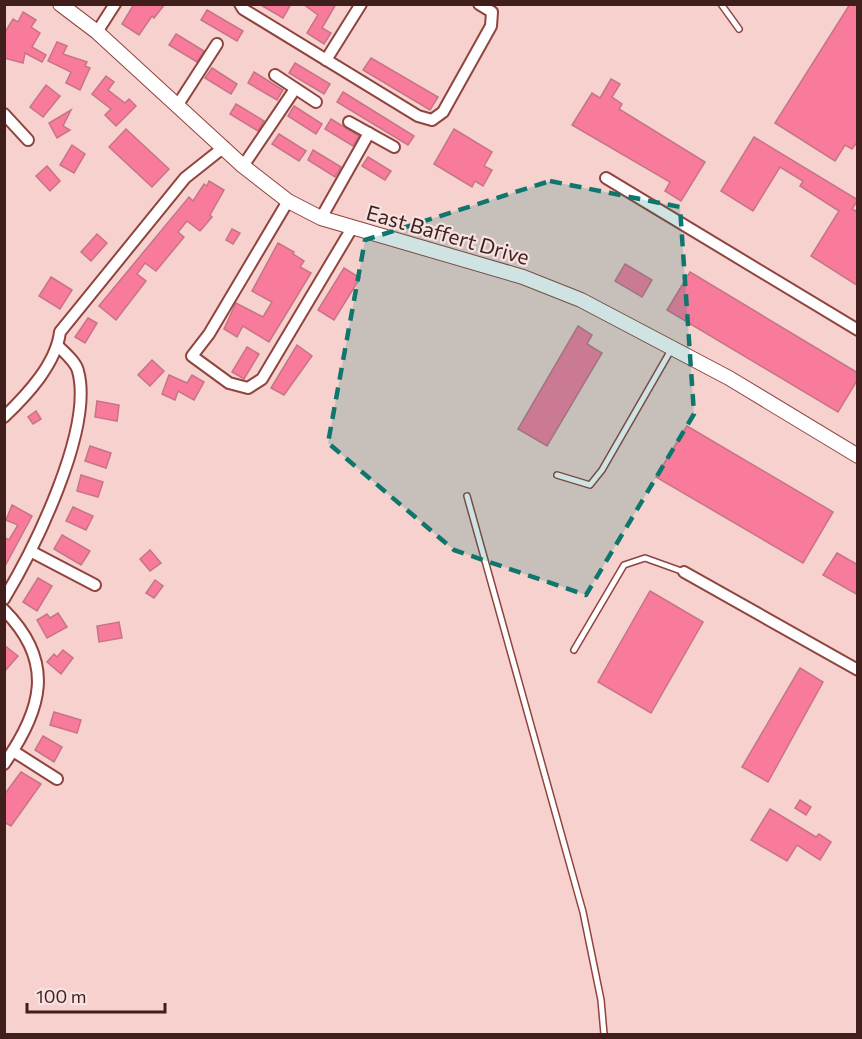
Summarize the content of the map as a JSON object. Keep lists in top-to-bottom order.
{
  "streets": {
    "street": ["East Baffert Drive"]
  },
  "scale_bar": "100 m"
}
